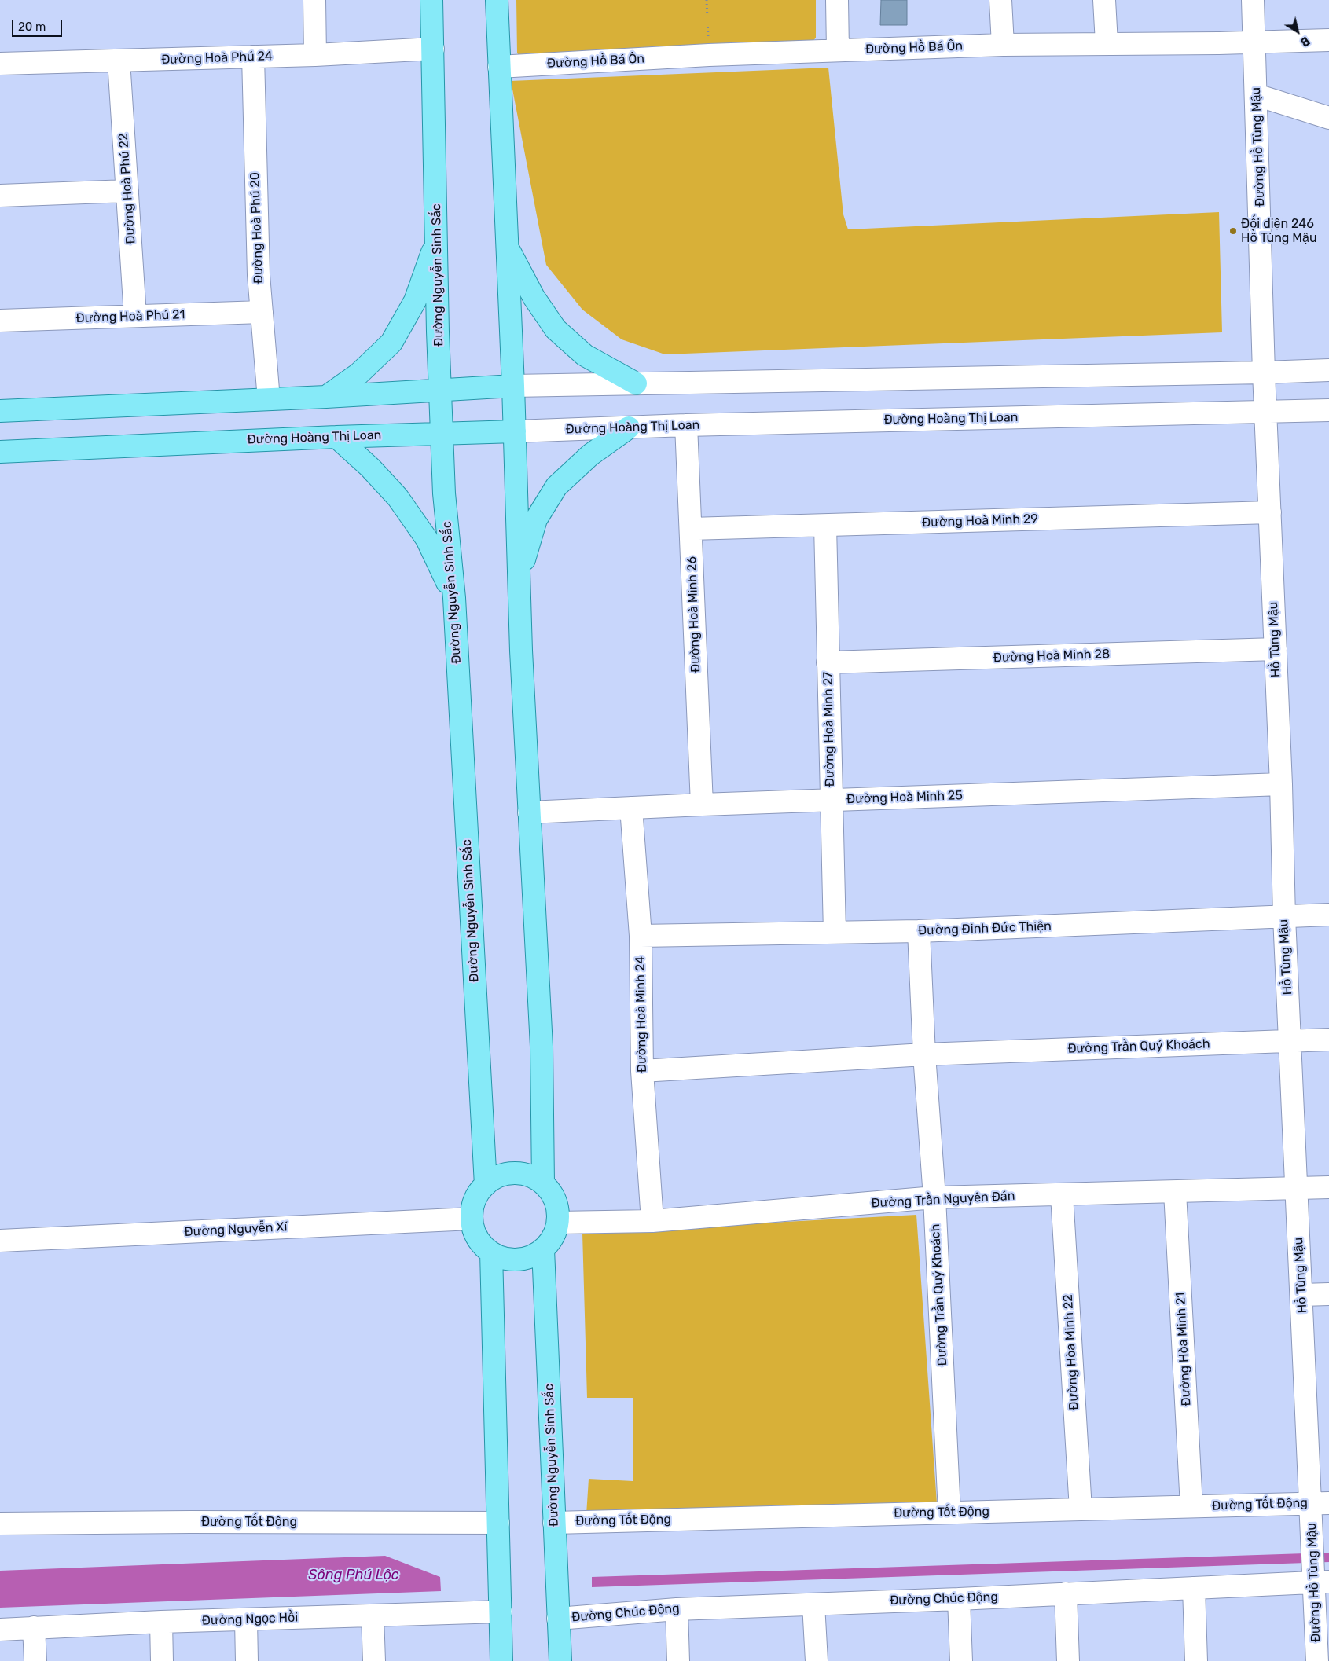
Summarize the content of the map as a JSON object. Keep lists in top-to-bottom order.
{
  "streets": {
    "main road": ["Đường Nguyễn Sinh Sắc", "Đường Hoàng Thị Loan"],
    "street": [
      "Đường Hồ Bá Ôn",
      "Đường Hoà Phú 24",
      "Đường Hồ Tùng Mậu",
      "Đường Hoà Phú 22",
      "Đường Hoà Phú 20",
      "Đường Hoà Phú 21",
      "Đường Hoà Minh 29",
      "Đường Hoà Minh 26",
      "Hồ Tùng Mậu",
      "Đường Hoà Minh 28",
      "Đường Hoà Minh 27",
      "Đường Hoà Minh 25",
      "Đường Đinh Đức Thiện",
      "Đường Hoà Minh 24",
      "Đường Trần Quý Khoách",
      "Đường Trần Nguyên Đán",
      "Đường Nguyễn Xí",
      "Đường Hòa Minh 21",
      "Đường Hòa Minh 22",
      "Đường Tốt Động",
      "Đường Chúc Động",
      "Đường Ngọc Hồi"
    ]
  },
  "crossings": [
    ["Đường Hồ Bá Ôn", "Đường Hồ Tùng Mậu"],
    ["Đường Hoà Phú 24", "Đường Hoà Phú 22"],
    ["Đường Hoà Phú 24", "Đường Hoà Phú 20"],
    ["Đường Hoà Phú 24", "Đường Nguyễn Sinh Sắc"],
    ["Đường Hồ Tùng Mậu", "Đường Hoàng Thị Loan"],
    ["Đường Hồ Tùng Mậu", "Hồ Tùng Mậu"],
    ["Đường Hồ Tùng Mậu", "Đường Tốt Động"],
    ["Đường Hồ Tùng Mậu", "Đường Chúc Động"],
    ["Đường Hoà Phú 22", "Đường Hoà Phú 21"],
    ["Đường Hoà Phú 20", "Đường Hoà Phú 21"],
    ["Đường Nguyễn Sinh Sắc", "Đường Hoàng Thị Loan"],
    ["Đường Nguyễn Sinh Sắc", "Đường Trần Nguyên Đán"],
    ["Đường Nguyễn Sinh Sắc", "Đường Nguyễn Xí"],
    ["Đường Nguyễn Sinh Sắc", "Đường Tốt Động"],
    ["Đường Nguyễn Sinh Sắc", "Đường Chúc Động"],
    ["Đường Hoàng Thị Loan", "Đường Hoà Minh 26"],
    ["Đường Hoàng Thị Loan", "Hồ Tùng Mậu"],
    ["Đường Hoà Minh 29", "Đường Hoà Minh 26"],
    ["Đường Hoà Minh 29", "Hồ Tùng Mậu"],
    ["Đường Hoà Minh 29", "Đường Hoà Minh 27"],
    ["Đường Hoà Minh 26", "Đường Hoà Minh 25"],
    ["Hồ Tùng Mậu", "Đường Hoà Minh 28"],
    ["Hồ Tùng Mậu", "Đường Hoà Minh 25"],
    ["Hồ Tùng Mậu", "Đường Đinh Đức Thiện"],
    ["Hồ Tùng Mậu", "Đường Trần Quý Khoách"],
    ["Hồ Tùng Mậu", "Đường Trần Nguyên Đán"],
    ["Hồ Tùng Mậu", "Đường Tốt Động"],
    ["Đường Hoà Minh 28", "Đường Hoà Minh 27"],
    ["Đường Hoà Minh 27", "Đường Hoà Minh 25"],
    ["Đường Hoà Minh 27", "Đường Đinh Đức Thiện"],
    ["Đường Hoà Minh 25", "Đường Hoà Minh 24"],
    ["Đường Đinh Đức Thiện", "Đường Hoà Minh 24"],
    ["Đường Đinh Đức Thiện", "Đường Trần Quý Khoách"],
    ["Đường Hoà Minh 24", "Đường Trần Quý Khoách"],
    ["Đường Hoà Minh 24", "Đường Trần Nguyên Đán"],
    ["Đường Trần Quý Khoách", "Đường Trần Nguyên Đán"],
    ["Đường Trần Quý Khoách", "Đường Tốt Động"],
    ["Đường Trần Nguyên Đán", "Đường Nguyễn Xí"],
    ["Đường Trần Nguyên Đán", "Đường Hòa Minh 21"],
    ["Đường Trần Nguyên Đán", "Đường Hòa Minh 22"],
    ["Đường Hòa Minh 21", "Đường Tốt Động"],
    ["Đường Hòa Minh 22", "Đường Tốt Động"]
  ],
  "water": ["Sông Phú Lộc"],
  "places": ["Đối diện 246 Hồ Tùng Mậu"],
  "scale_bar": "20 m",
  "north": "bottom right"
}
